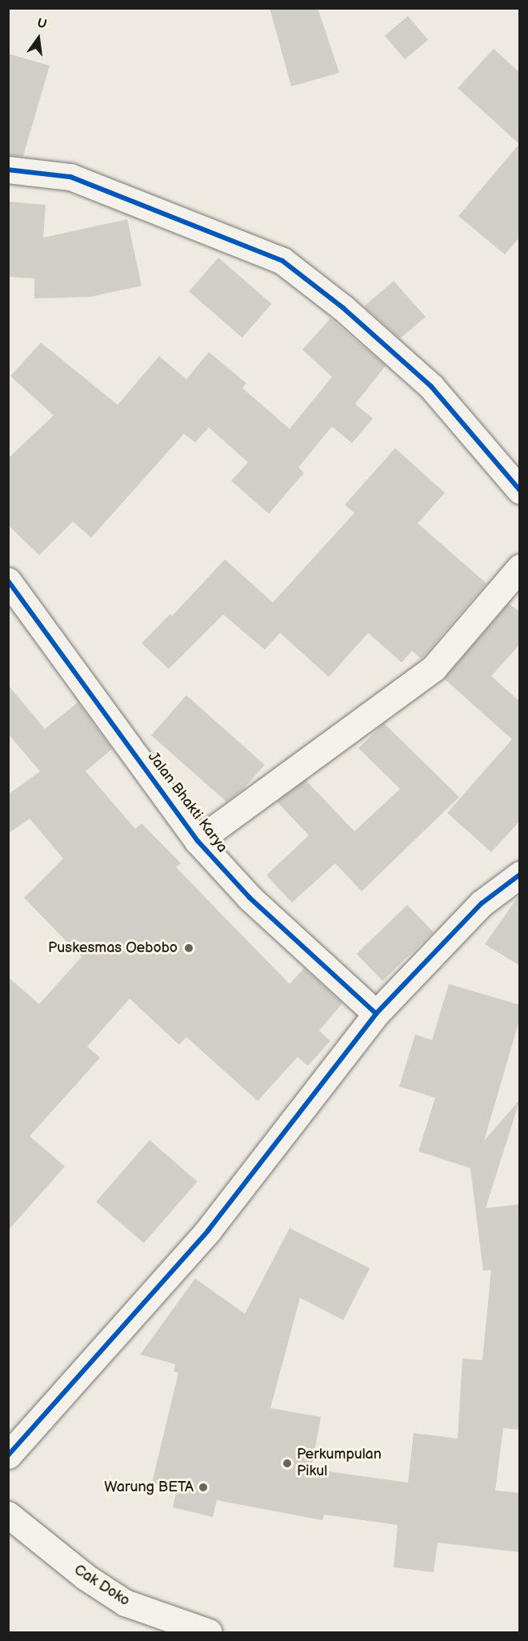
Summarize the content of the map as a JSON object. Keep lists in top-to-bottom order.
{
  "streets": {
    "street": ["Jalan Bhakti Karya", "Cak Doko"]
  },
  "places": ["Puskesmas Oebobo", "Perkumpulan Pikul", "Warung BETA"],
  "north": "top"
}
